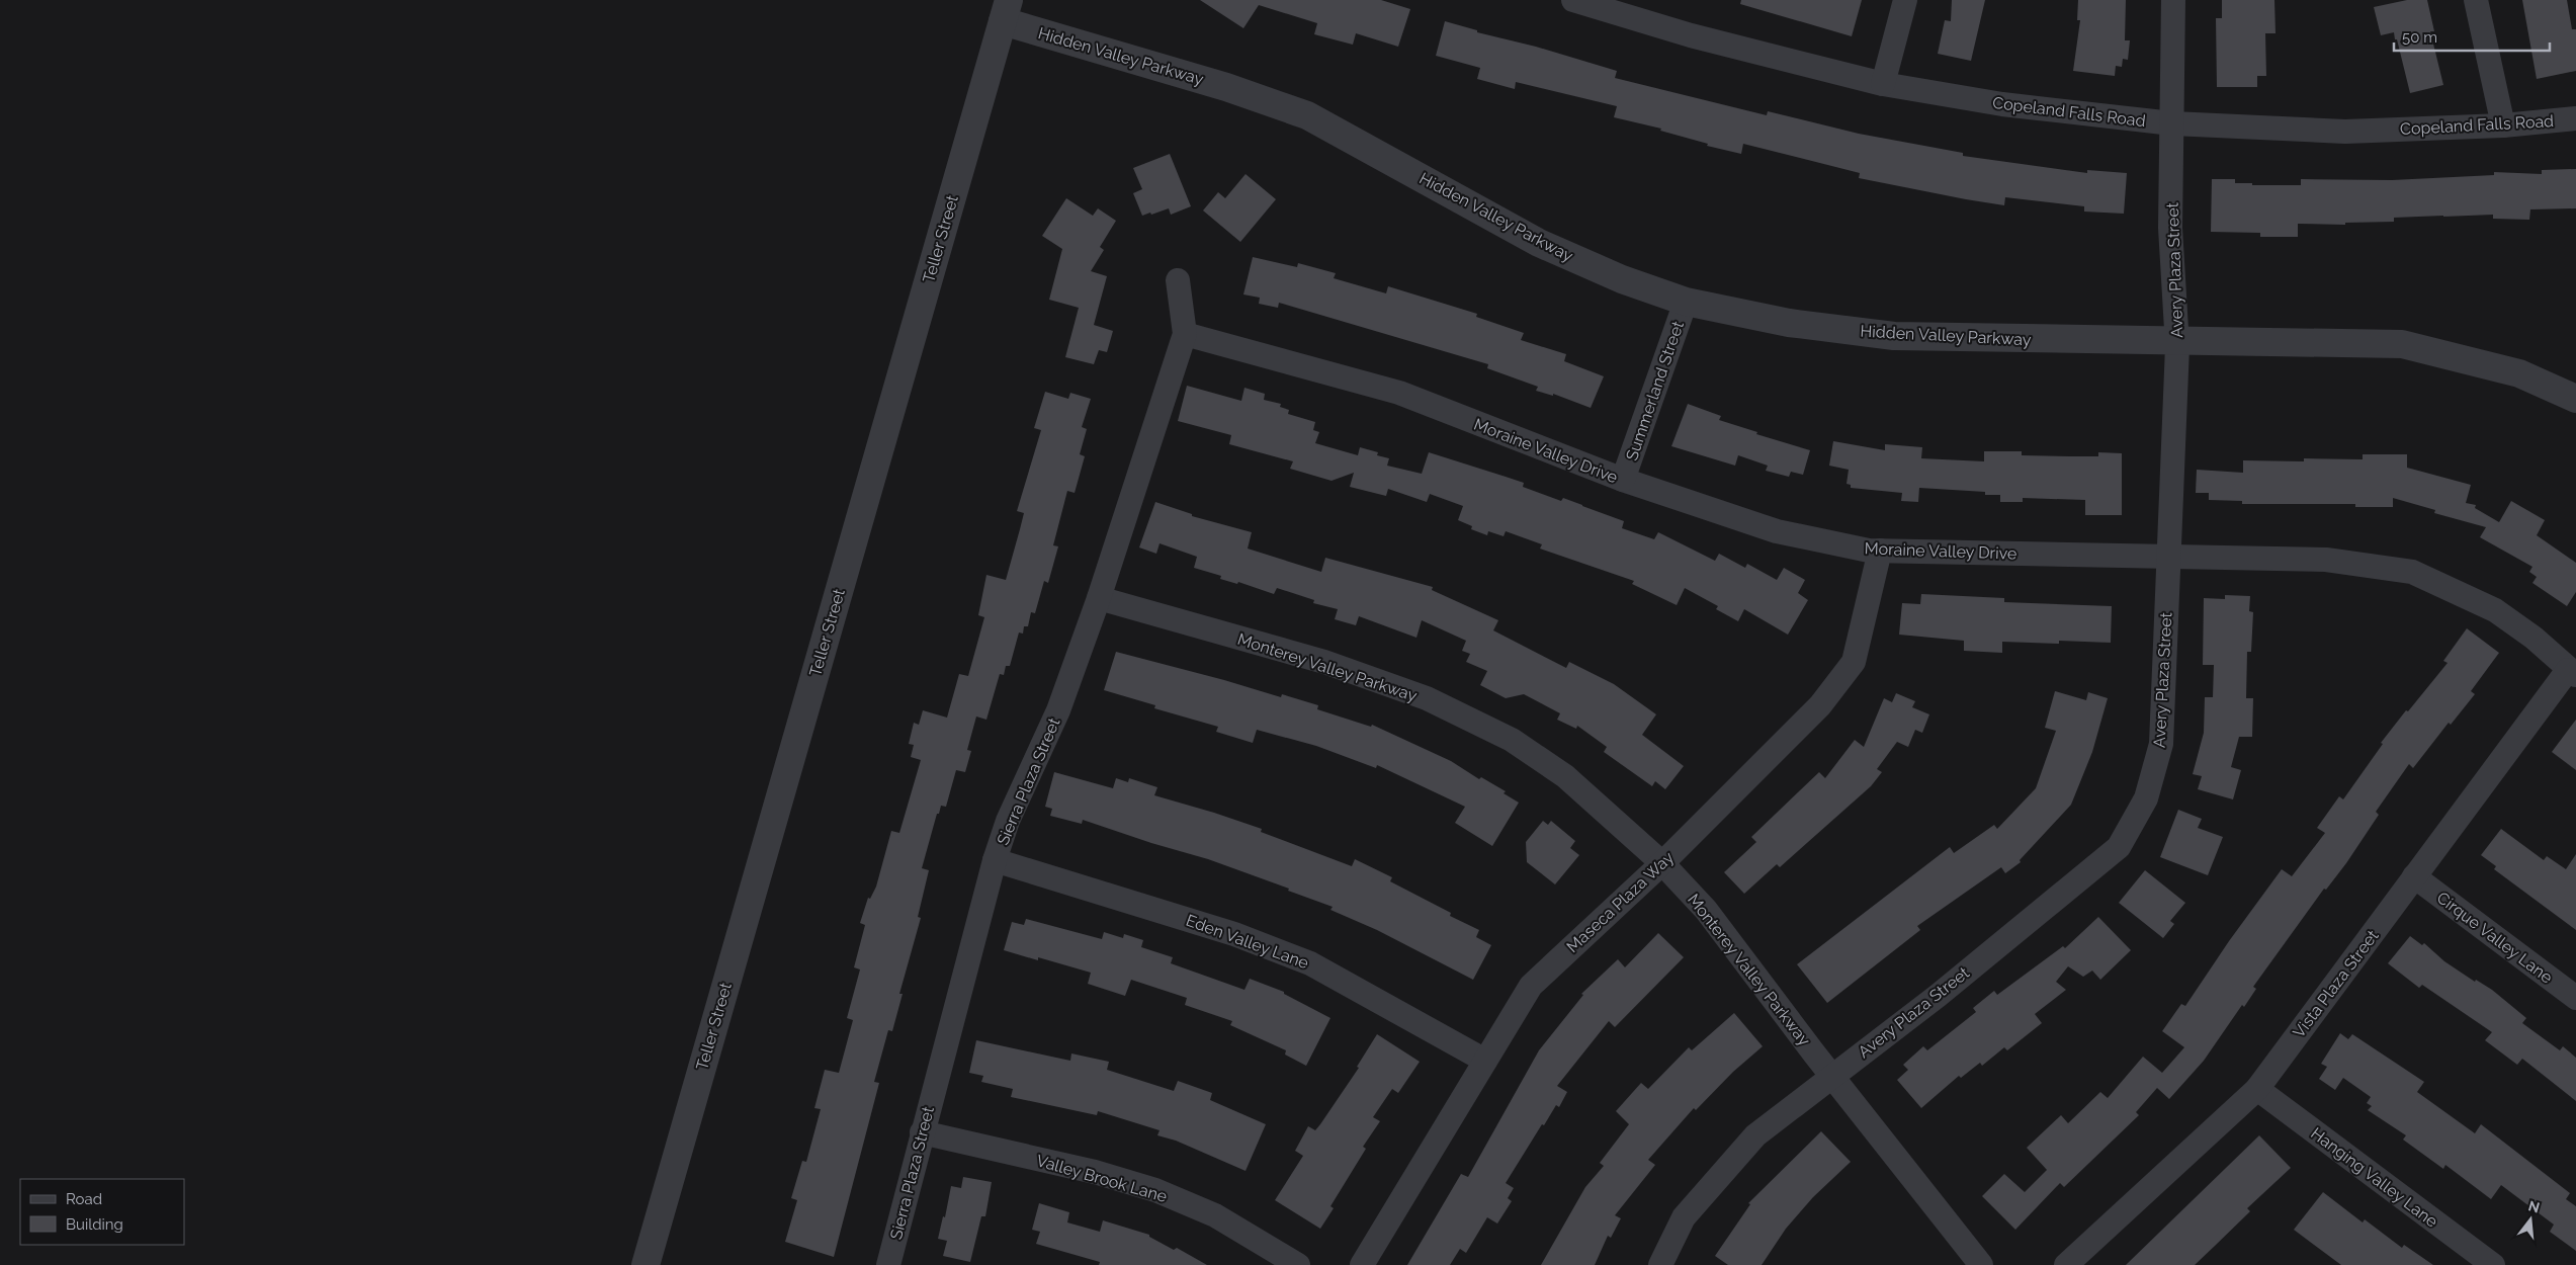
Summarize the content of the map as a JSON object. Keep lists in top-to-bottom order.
{
  "streets": {
    "street": [
      "Hidden Valley Parkway",
      "Copeland Falls Road",
      "Teller Street",
      "Avery Plaza Street",
      "Summerland Street",
      "Moraine Valley Drive",
      "Monterey Valley Parkway",
      "Sierra Plaza Street",
      "Maseca Plaza Way",
      "Cirque Valley Lane",
      "Eden Valley Lane",
      "Vista Plaza Street",
      "Hanging Valley Lane",
      "Valley Brook Lane"
    ]
  },
  "crossings": [
    ["Hidden Valley Parkway", "Teller Street"],
    ["Hidden Valley Parkway", "Avery Plaza Street"],
    ["Hidden Valley Parkway", "Summerland Street"],
    ["Copeland Falls Road", "Avery Plaza Street"],
    ["Avery Plaza Street", "Moraine Valley Drive"],
    ["Avery Plaza Street", "Monterey Valley Parkway"],
    ["Summerland Street", "Moraine Valley Drive"],
    ["Moraine Valley Drive", "Sierra Plaza Street"],
    ["Moraine Valley Drive", "Maseca Plaza Way"],
    ["Moraine Valley Drive", "Vista Plaza Street"],
    ["Monterey Valley Parkway", "Sierra Plaza Street"],
    ["Monterey Valley Parkway", "Maseca Plaza Way"],
    ["Sierra Plaza Street", "Eden Valley Lane"],
    ["Sierra Plaza Street", "Valley Brook Lane"],
    ["Maseca Plaza Way", "Eden Valley Lane"],
    ["Cirque Valley Lane", "Vista Plaza Street"],
    ["Vista Plaza Street", "Hanging Valley Lane"]
  ],
  "legend": ["Road", "Building"],
  "scale_bar": "50 m",
  "north": "top"
}
